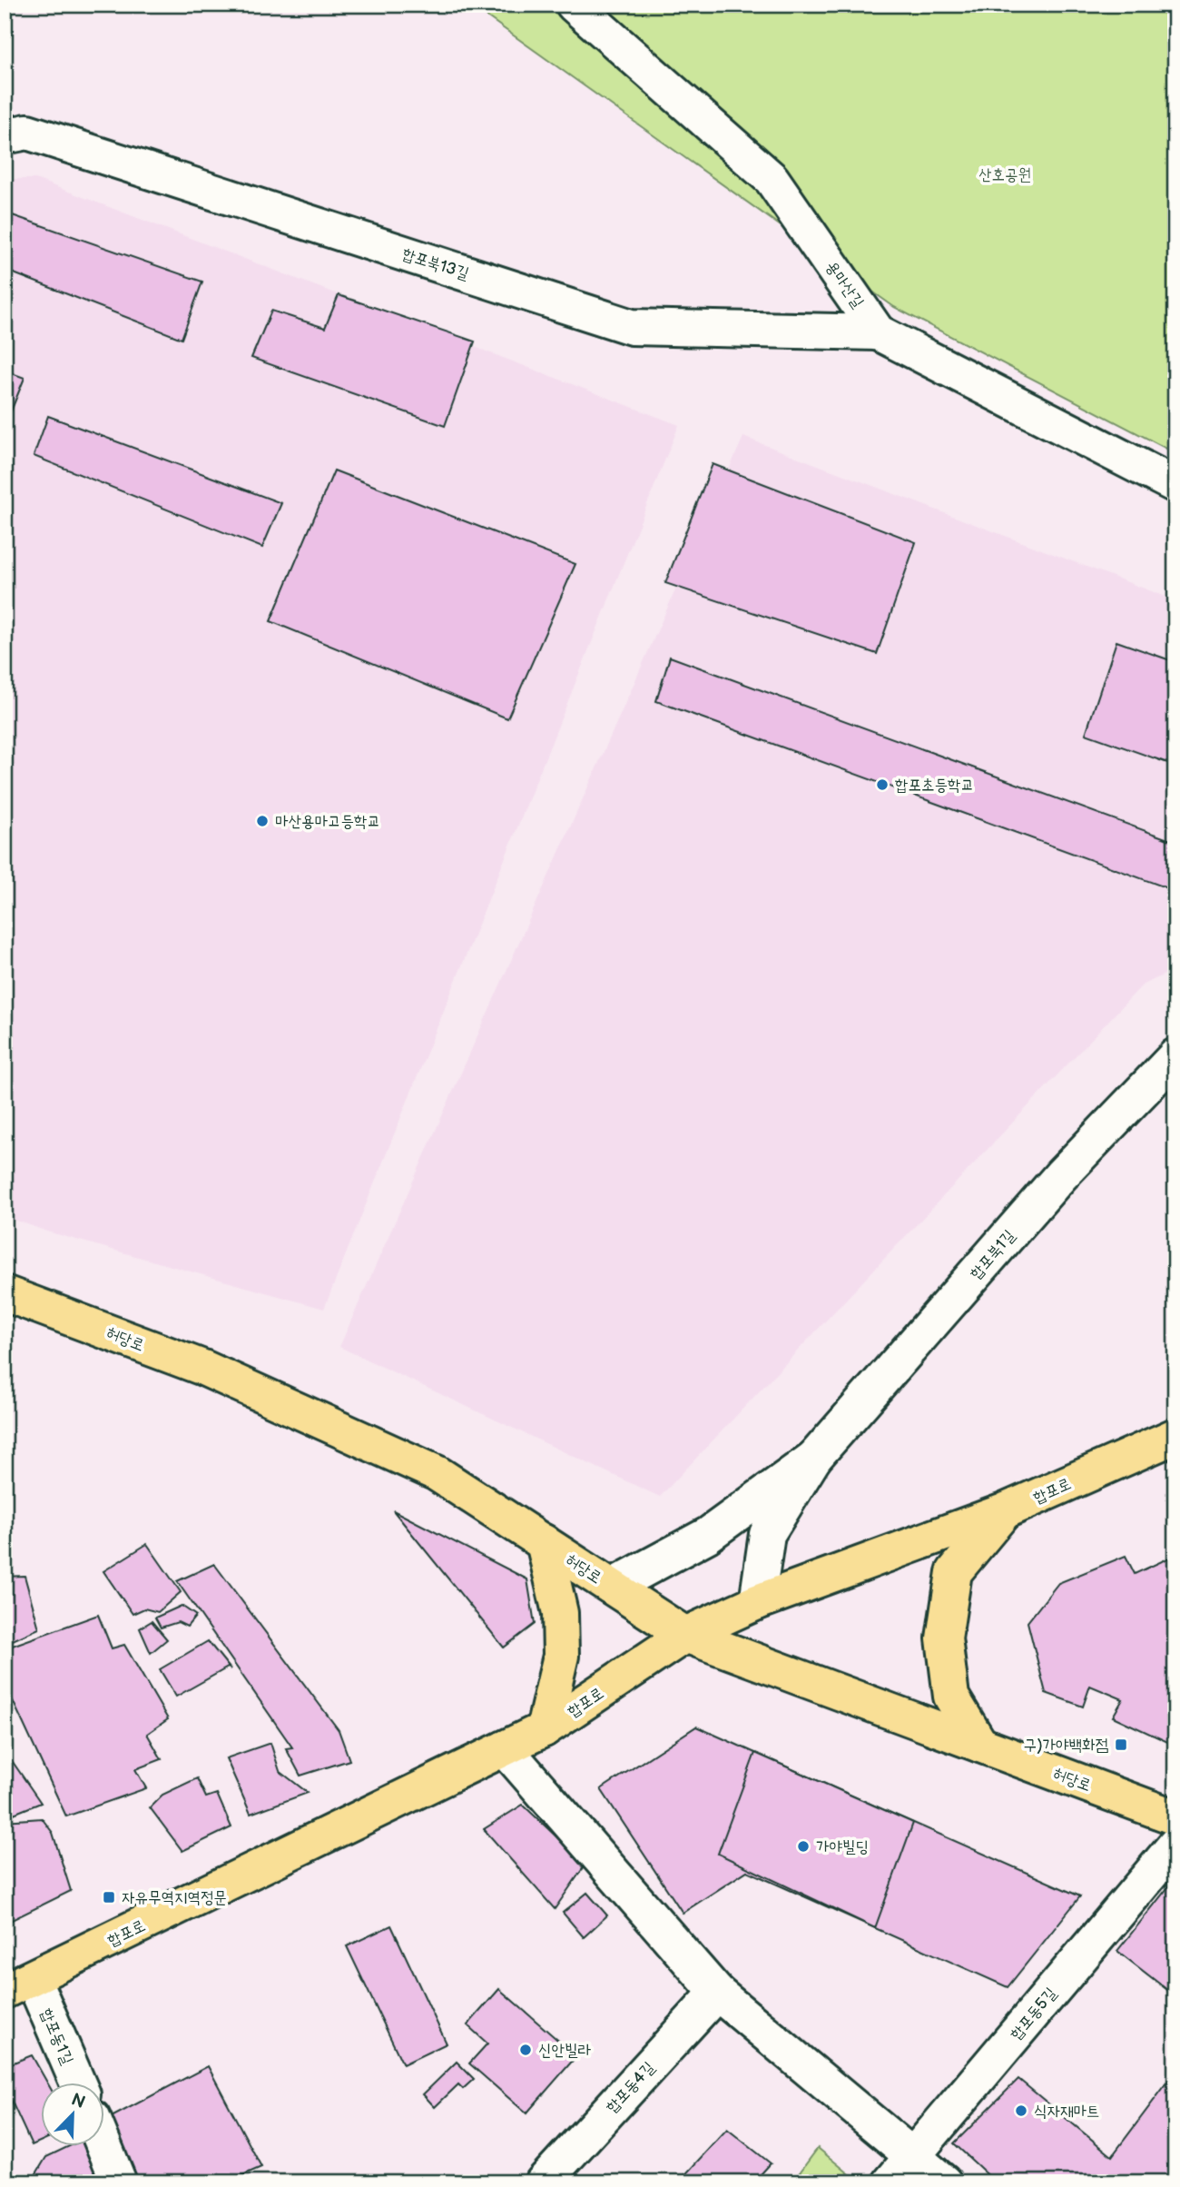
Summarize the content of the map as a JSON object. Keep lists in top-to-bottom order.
{
  "streets": {
    "main road": ["허당로", "합포로"],
    "street": [
      "합포북13길",
      "용마산길",
      "합포북1길",
      "합포동5길",
      "합포동1길",
      "합포동4길"
    ]
  },
  "crossings": [
    ["합포북13길", "용마산길"],
    ["허당로", "합포로"],
    ["합포로", "합포동1길"]
  ],
  "parks": ["산호공원"],
  "places": {
    "other": [
      "합포초등학교",
      "마산용마고등학교",
      "가야빌딩",
      "신안빌라",
      "식자재마트"
    ],
    "transit": ["구)가야백화점", "자유무역지역정문"]
  },
  "north": "top right"
}
